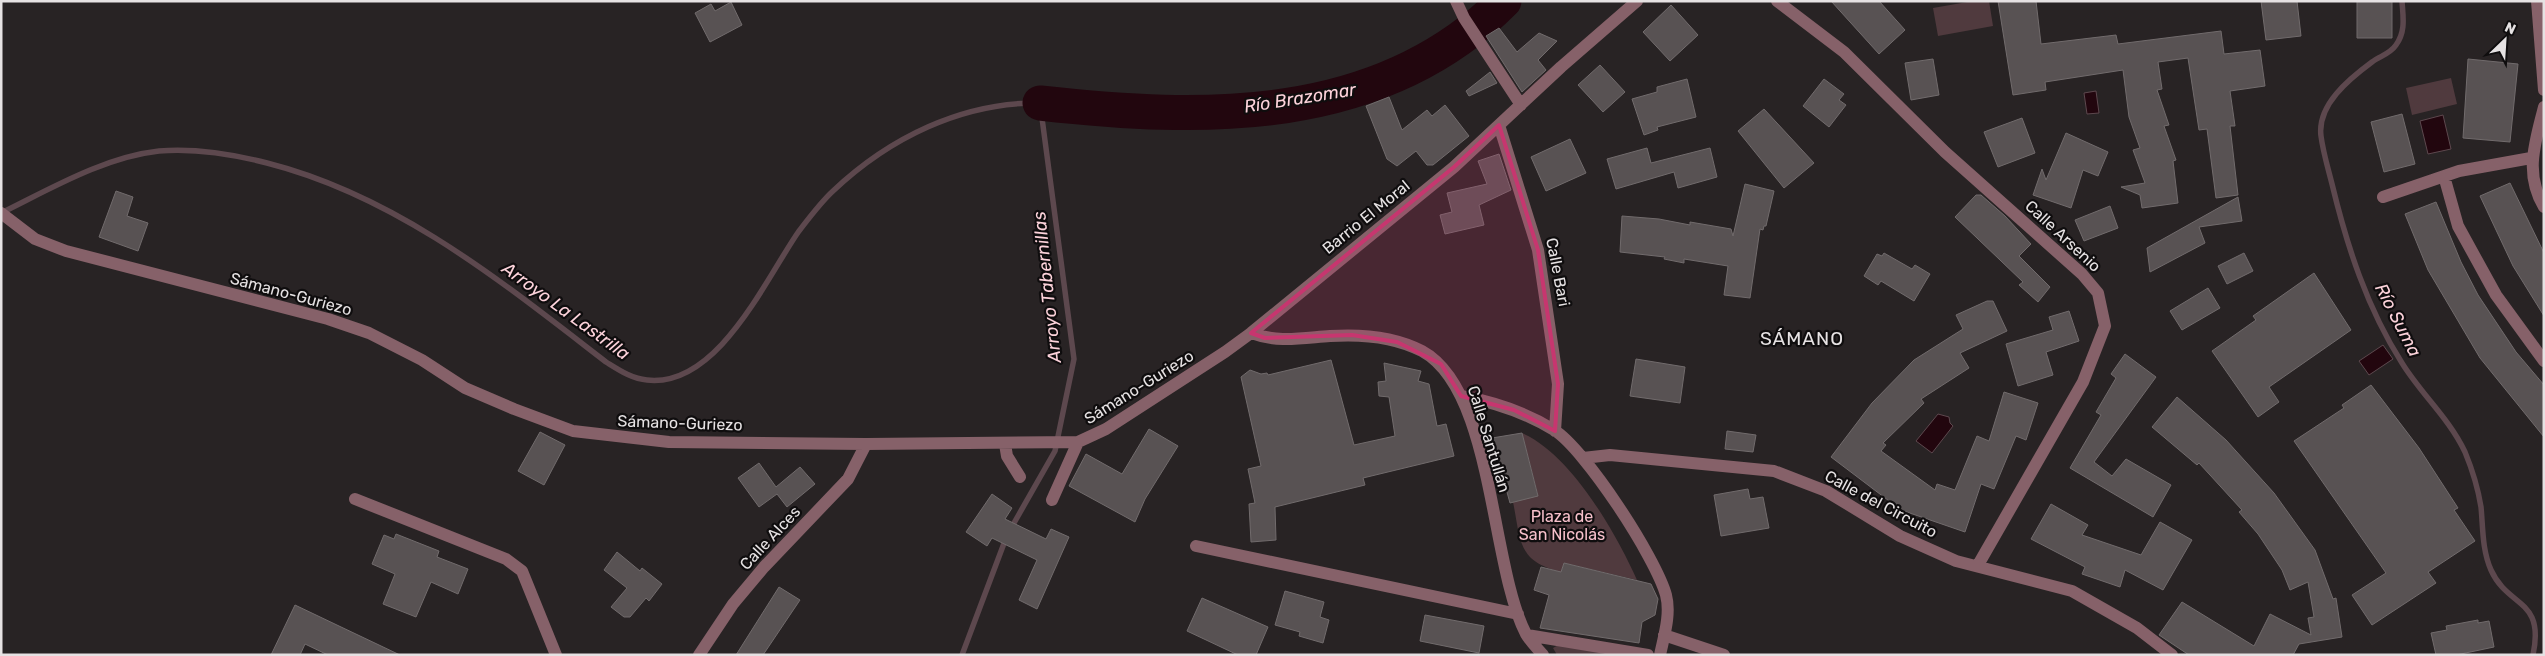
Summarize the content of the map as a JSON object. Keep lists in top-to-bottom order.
{
  "streets": {
    "street": [
      "Barrio El Moral",
      "Calle Arsenio",
      "Calle Bari",
      "Sámano-Guriezo",
      "Calle Santullán",
      "Calle del Circuito",
      "Calle Alces"
    ]
  },
  "crossings": [
    ["Barrio El Moral", "Calle Bari"],
    ["Barrio El Moral", "Sámano-Guriezo"],
    ["Barrio El Moral", "Calle Santullán"],
    ["Calle Arsenio", "Calle del Circuito"],
    ["Sámano-Guriezo", "Calle Santullán"],
    ["Sámano-Guriezo", "Calle Alces"]
  ],
  "districts": ["SÁMANO"],
  "water": [
    "Río Brazomar",
    "Arroyo Tabernillas",
    "Arroyo La Lastrilla",
    "Río Suma"
  ],
  "parks": ["Plaza de San Nicolás"],
  "north": "top right"
}
